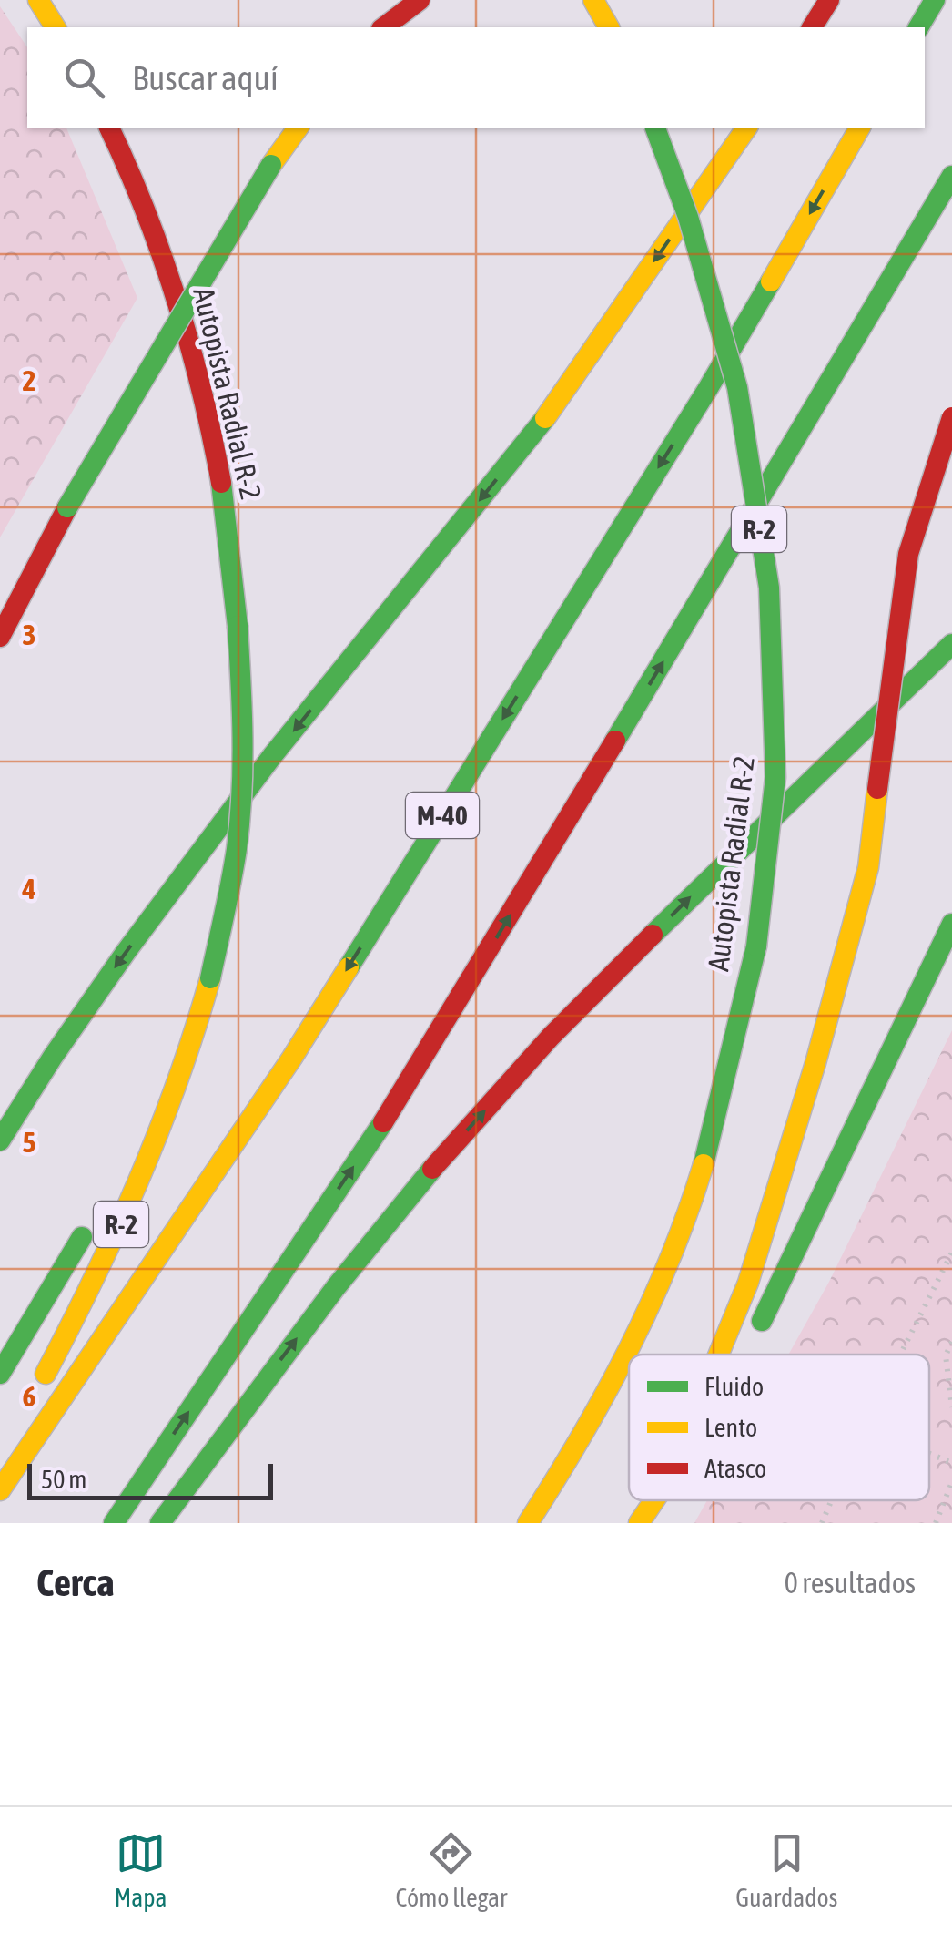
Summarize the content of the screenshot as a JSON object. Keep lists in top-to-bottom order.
{
  "streets": {
    "highway": ["Autopista Radial R-2", "R-2", "M-40"]
  },
  "legend": ["Fluido", "Lento", "Atasco"],
  "scale_bar": "50 m",
  "page": {
    "search": "Buscar aquí",
    "scale": "50 m",
    "heading": ["Cerca", "0 resultados"],
    "nav": ["Mapa", "Cómo llegar", "Guardados"]
  },
  "grid": {
    "rows": [
      "2",
      "3",
      "4",
      "5",
      "6"
    ]
  }
}
